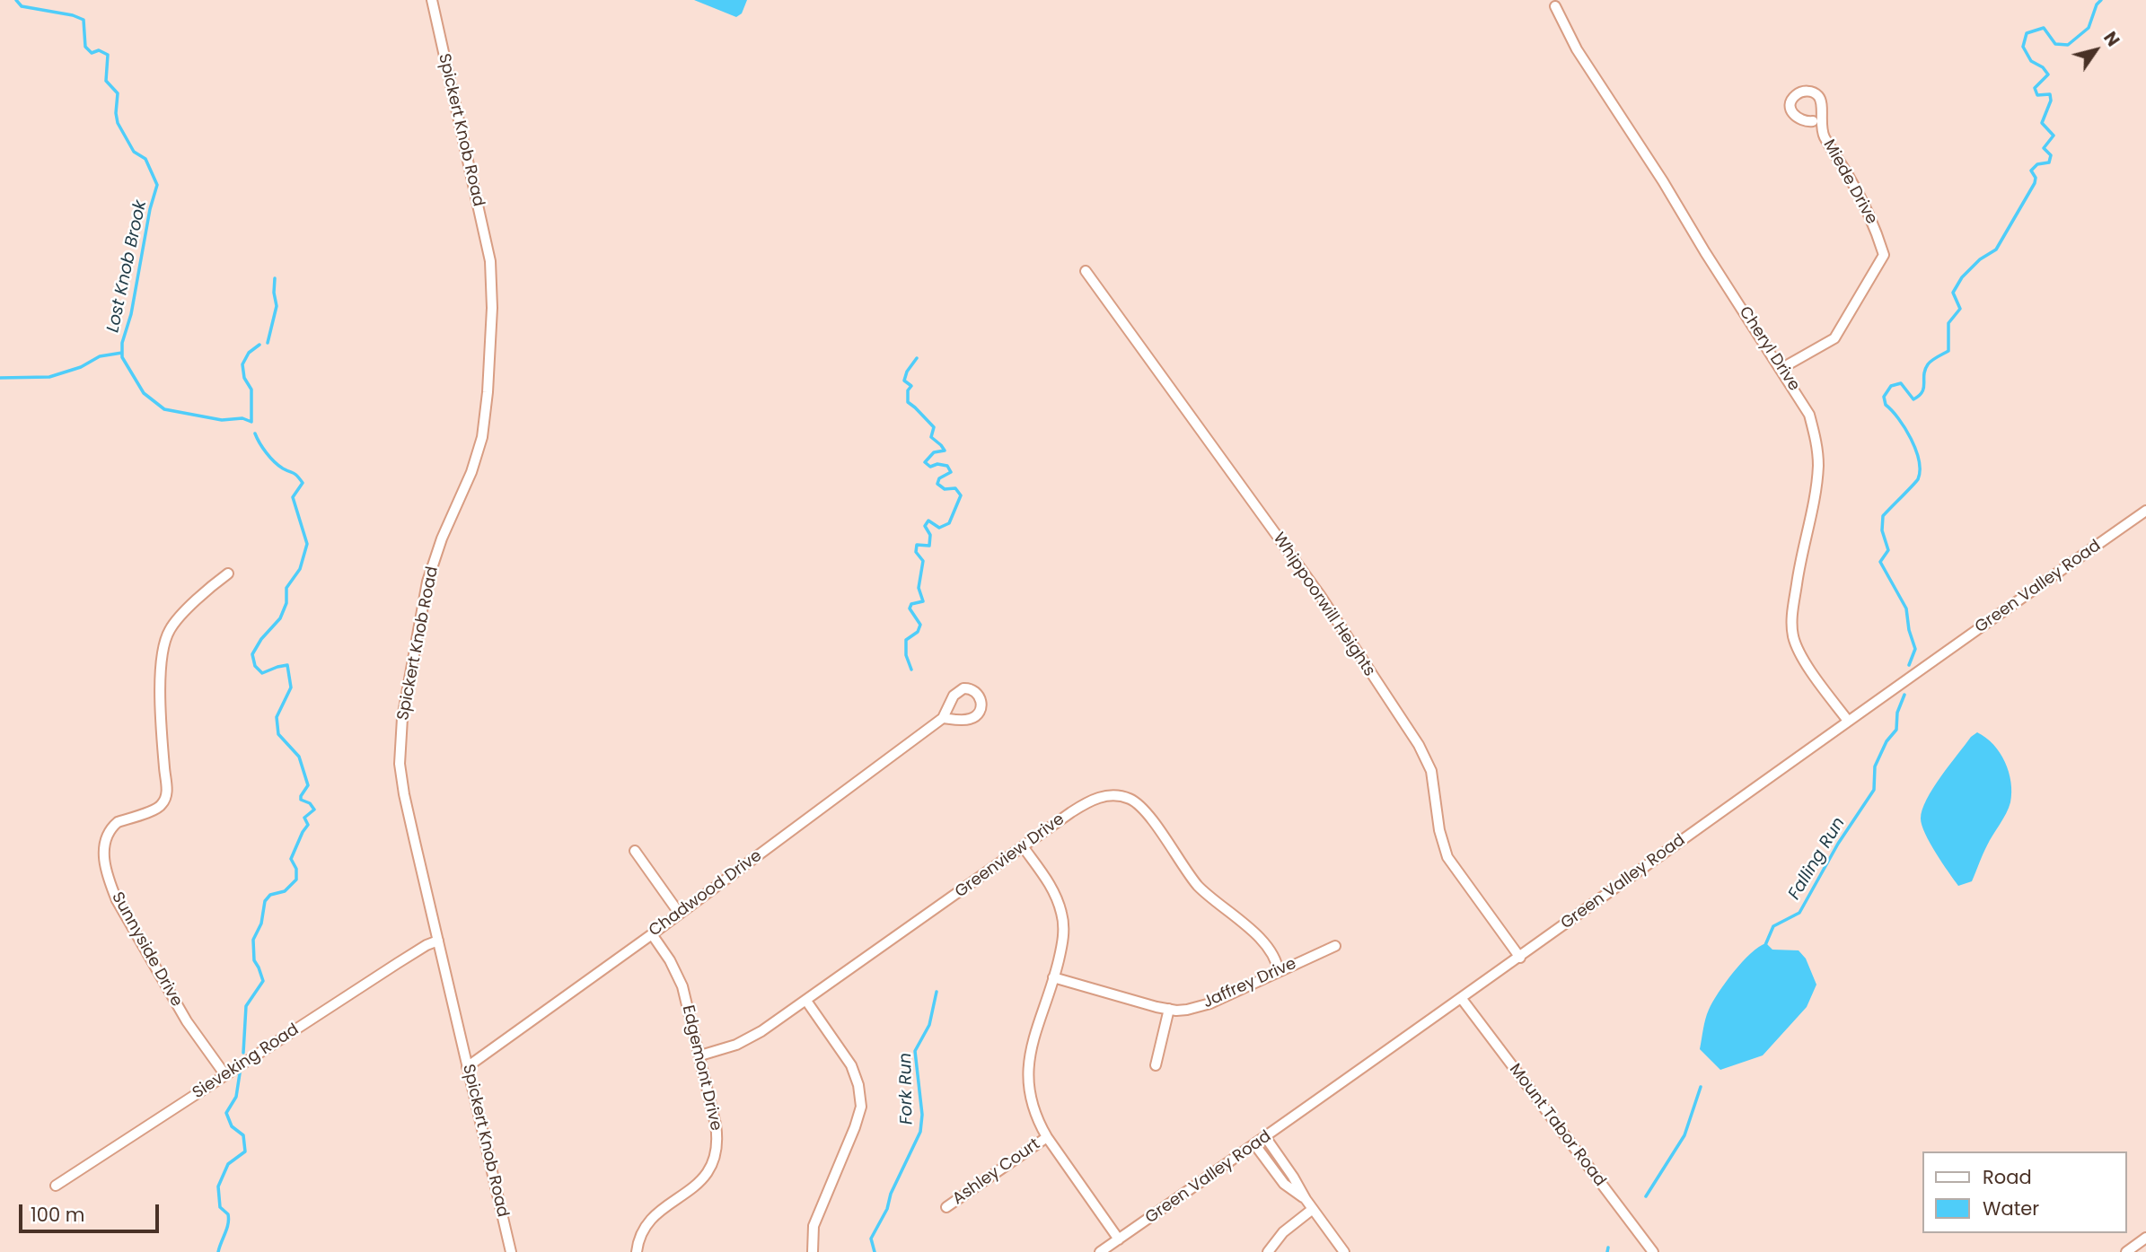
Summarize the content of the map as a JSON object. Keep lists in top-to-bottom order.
{
  "streets": {
    "street": [
      "Spickert Knob Road",
      "Miede Drive",
      "Cheryl Drive",
      "Green Valley Road",
      "Whippoorwill Heights",
      "Greenview Drive",
      "Chadwood Drive",
      "Sunnyside Drive",
      "Jaffrey Drive",
      "Sieveking Road",
      "Edgemont Drive",
      "Mount Tabor Road",
      "Ashley Court"
    ]
  },
  "crossings": [
    ["Spickert Knob Road", "Chadwood Drive"],
    ["Spickert Knob Road", "Sieveking Road"],
    ["Miede Drive", "Cheryl Drive"],
    ["Cheryl Drive", "Green Valley Road"],
    ["Green Valley Road", "Whippoorwill Heights"],
    ["Green Valley Road", "Mount Tabor Road"],
    ["Greenview Drive", "Jaffrey Drive"],
    ["Greenview Drive", "Edgemont Drive"],
    ["Chadwood Drive", "Edgemont Drive"],
    ["Sunnyside Drive", "Sieveking Road"]
  ],
  "water": ["Lost Knob Brook", "Falling Run", "Fork Run"],
  "legend": ["Road", "Water"],
  "scale_bar": "100 m",
  "north": "top right"
}
